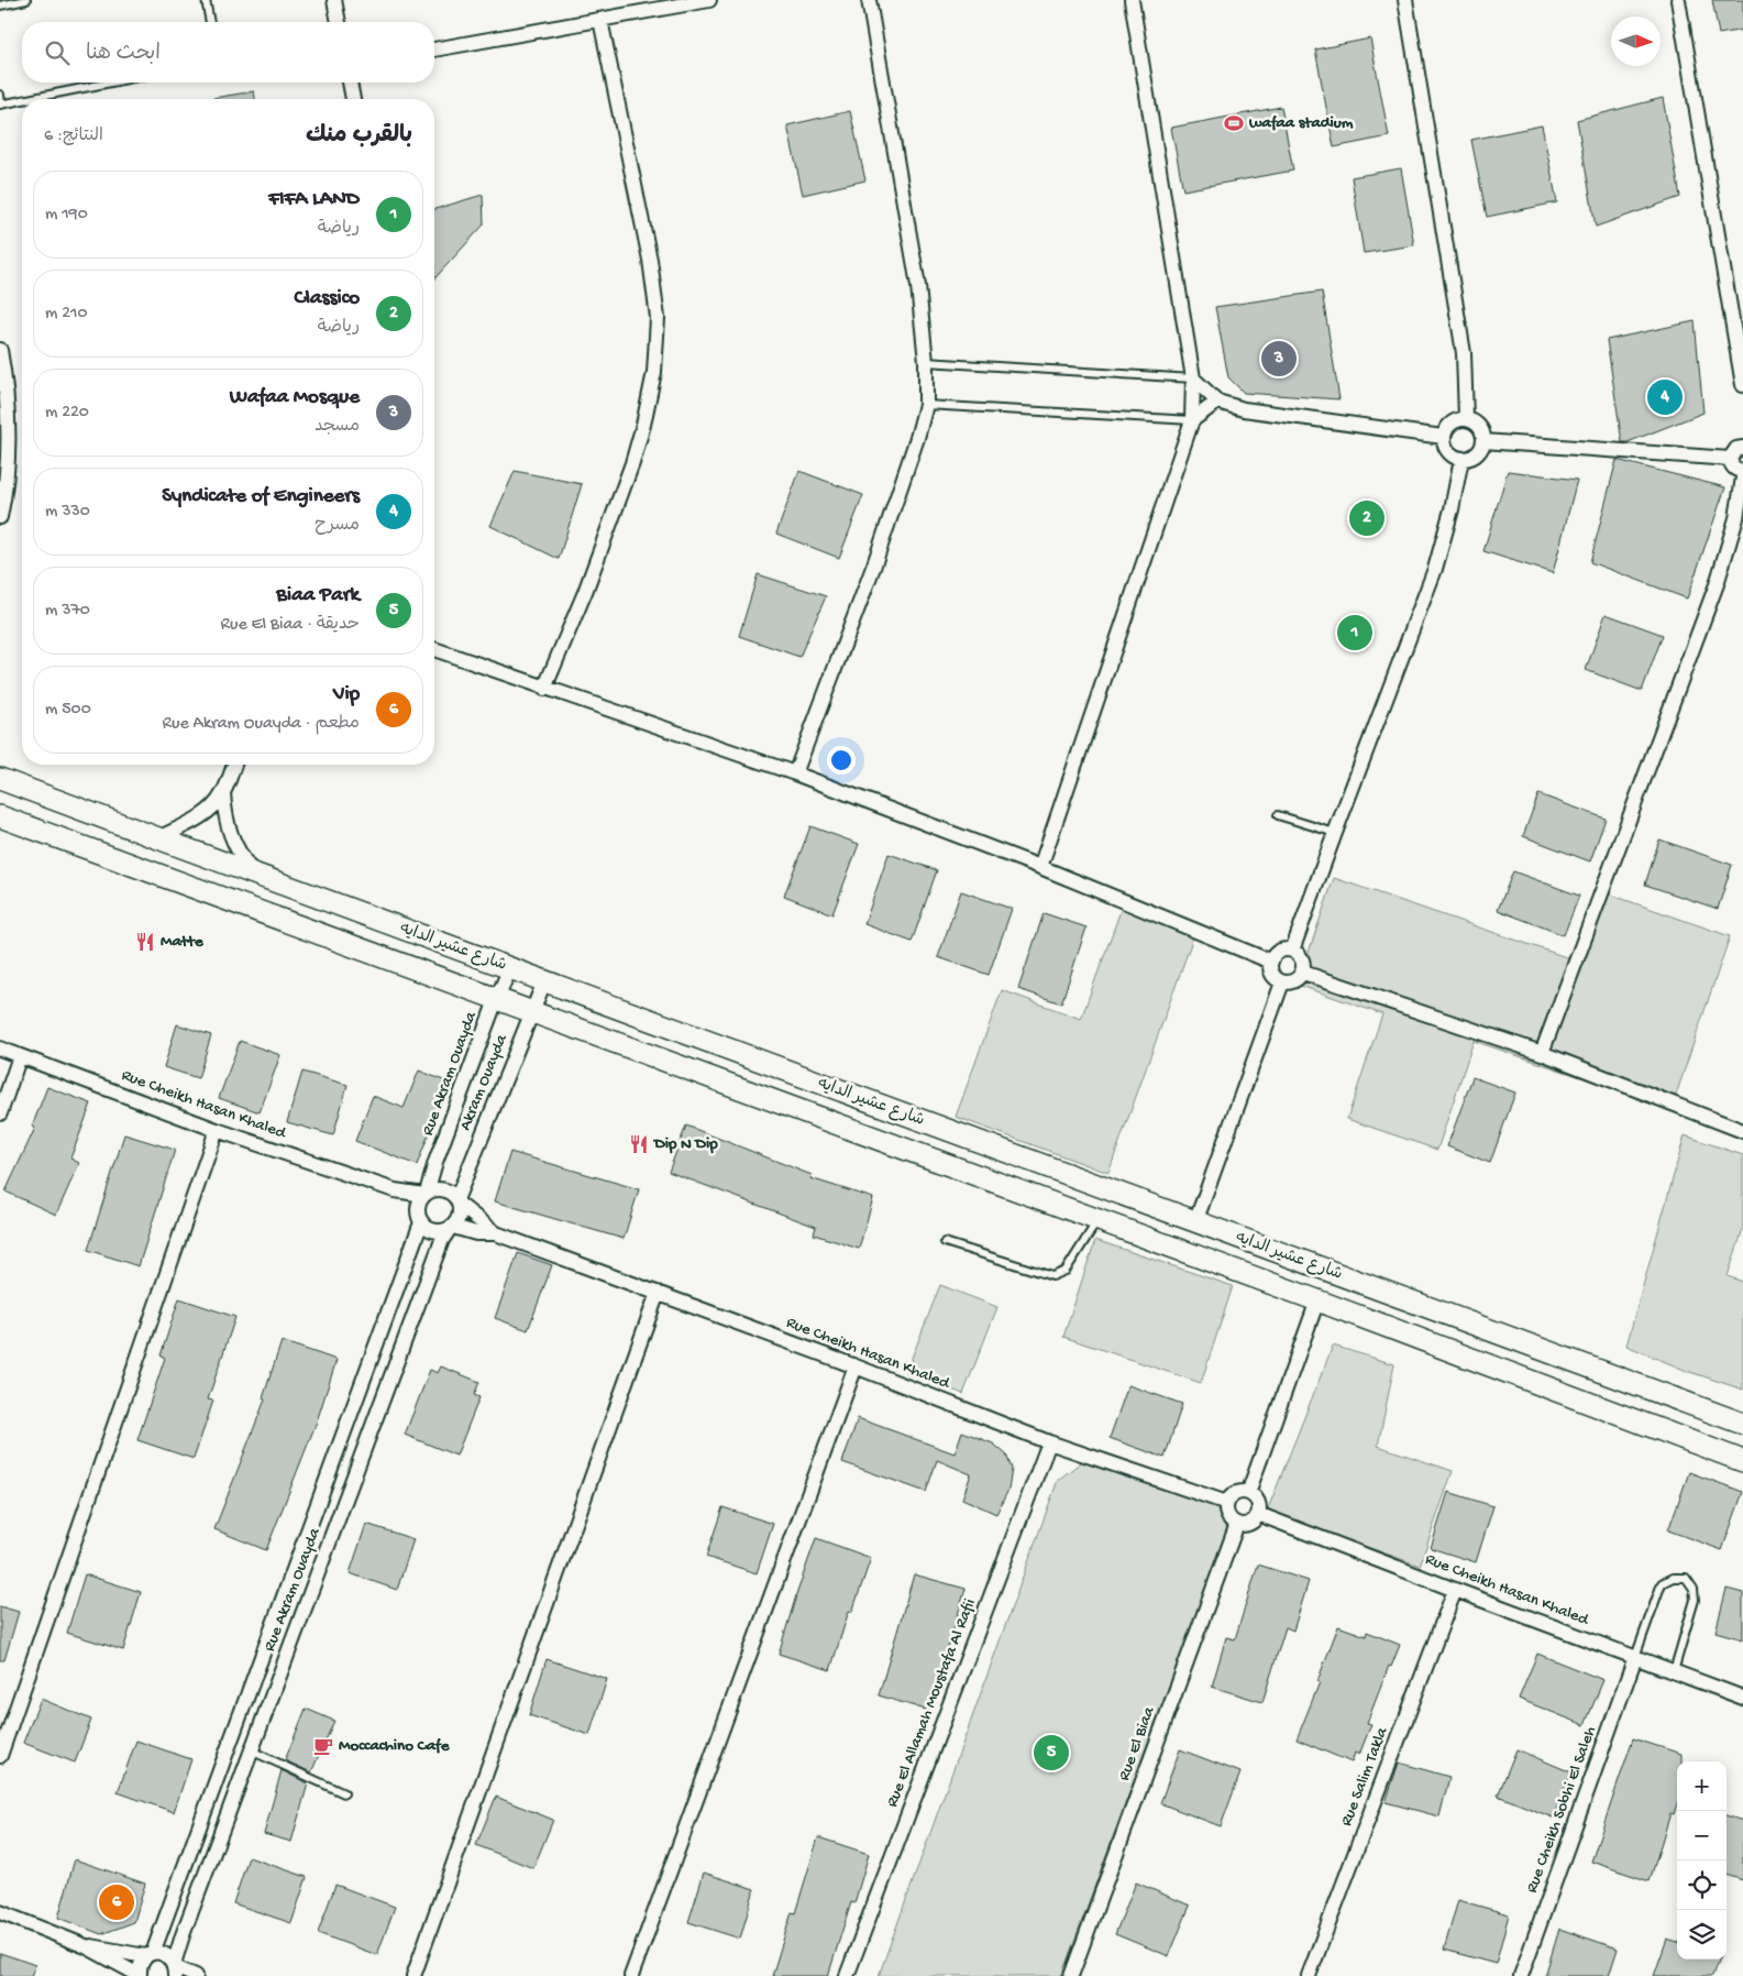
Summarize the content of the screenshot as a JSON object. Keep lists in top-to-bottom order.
{
  "streets": {
    "street": [
      "شارع عشير الدايه",
      "Rue Akram Ouayda",
      "Akram Ouayda",
      "Rue Cheikh Hasan Khaled",
      "Rue El Allamah Moustafa Al Rafii",
      "Rue El Biaa",
      "Rue Salim Takla",
      "Rue Cheikh Sobhi El Saleh"
    ]
  },
  "crossings": [
    ["شارع عشير الدايه", "Rue Akram Ouayda"],
    ["شارع عشير الدايه", "Akram Ouayda"],
    ["Rue Akram Ouayda", "Akram Ouayda"],
    ["Rue Akram Ouayda", "Rue Cheikh Hasan Khaled"],
    ["Akram Ouayda", "Rue Cheikh Hasan Khaled"],
    ["Rue Cheikh Hasan Khaled", "Rue El Allamah Moustafa Al Rafii"],
    ["Rue Cheikh Hasan Khaled", "Rue El Biaa"],
    ["Rue Cheikh Hasan Khaled", "Rue Salim Takla"],
    ["Rue Cheikh Hasan Khaled", "Rue Cheikh Sobhi El Saleh"]
  ],
  "places": {
    "sports": ["wafaa stadium"],
    "restaurant": ["Matte", "Dip N Dip"],
    "cafe": ["Moccachino Cafe"]
  },
  "north": "right",
  "page": {
    "search": "ابحث هنا",
    "heading": ["بالقرب منك", "النتائج: 6"],
    "list": [
      {
        "mark": "1",
        "name": "FIFA LAND",
        "note": "رياضة",
        "value": "190 m"
      },
      {
        "mark": "2",
        "name": "Classico",
        "note": "رياضة",
        "value": "210 m"
      },
      {
        "mark": "3",
        "name": "Wafaa Mosque",
        "note": "مسجد",
        "value": "220 m"
      },
      {
        "mark": "4",
        "name": "Syndicate of Engineers",
        "note": "مسرح",
        "value": "330 m"
      },
      {
        "mark": "5",
        "name": "Biaa Park",
        "note": "حديقة · Rue El Biaa",
        "value": "370 m"
      },
      {
        "mark": "6",
        "name": "Vip",
        "note": "مطعم · Rue Akram Ouayda",
        "value": "500 m"
      }
    ],
    "pins": [
      "3",
      "4",
      "2",
      "1",
      "5",
      "6"
    ],
    "map_buttons": ["+", "−"]
  }
}
